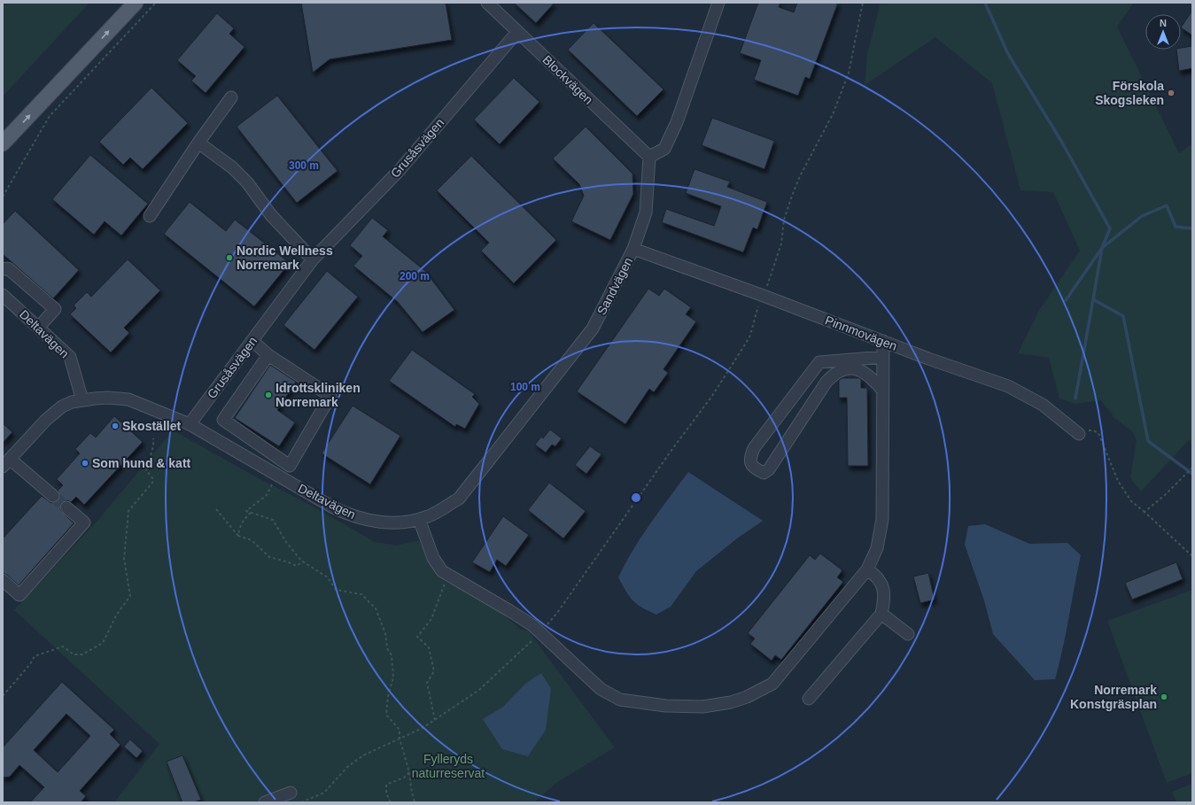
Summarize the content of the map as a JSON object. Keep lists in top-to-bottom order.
{
  "streets": {
    "street": [
      "Blockvägen",
      "Grusåsvägen",
      "Sandvägen",
      "Pinnmovägen",
      "Deltavägen"
    ]
  },
  "crossings": [
    ["Blockvägen", "Grusåsvägen"],
    ["Blockvägen", "Sandvägen"],
    ["Grusåsvägen", "Deltavägen"],
    ["Sandvägen", "Pinnmovägen"],
    ["Sandvägen", "Deltavägen"]
  ],
  "parks": ["Fylleryds naturreservat"],
  "places": [
    "Förskola Skogsleken",
    "Nordic Wellness Norremark",
    "Idrottskliniken Norremark",
    "Skostället",
    "Som hund & katt",
    "Norremark Konstgräsplan"
  ],
  "north": "top",
  "rings": ["300 m", "200 m", "100 m"]
}
